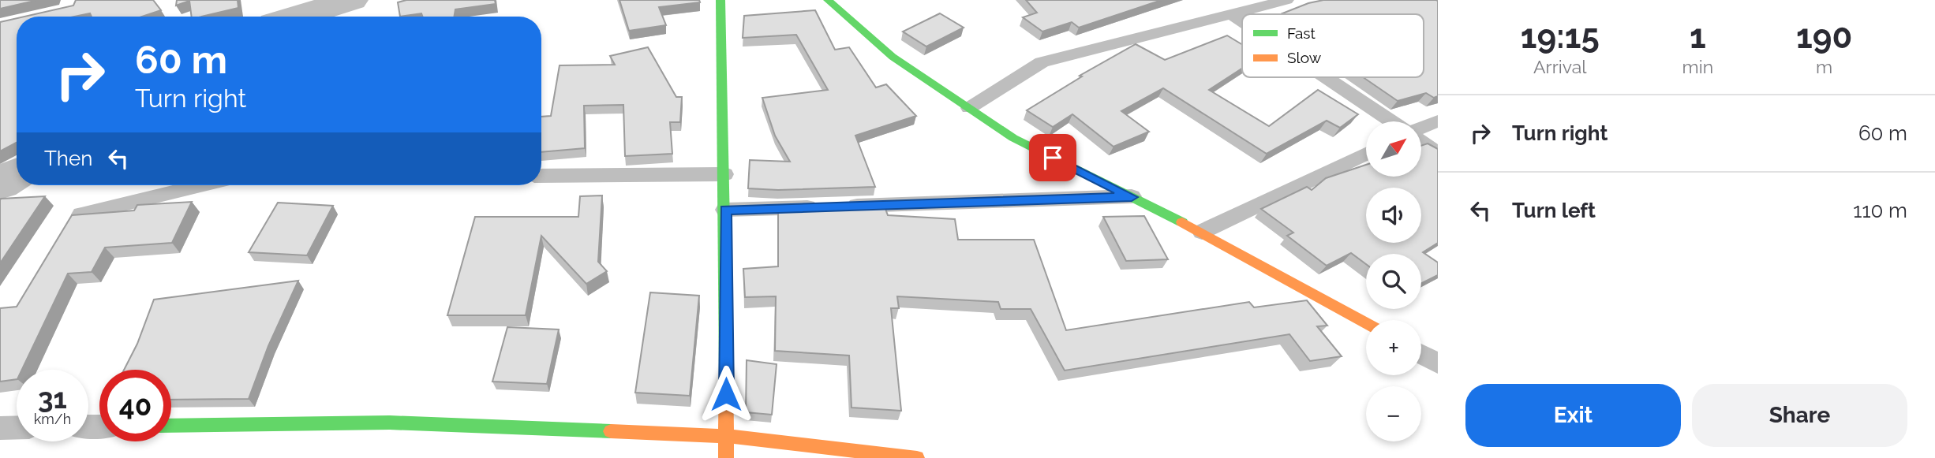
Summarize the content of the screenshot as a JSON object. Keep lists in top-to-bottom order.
{
  "legend": ["Fast", "Slow"],
  "north": "top right",
  "page": {
    "eta": [
      "19:15",
      "Arrival",
      "1",
      "min",
      "190",
      "m"
    ],
    "turn": ["60 m", "Turn right"],
    "list": [
      {
        "name": "Turn right",
        "value": "60 m"
      },
      {
        "name": "Turn left",
        "value": "110 m"
      }
    ],
    "map_buttons": ["+", "−"],
    "then": "Then",
    "speed": "31 km/h",
    "limit": "40",
    "buttons": ["Exit", "Share"]
  }
}
